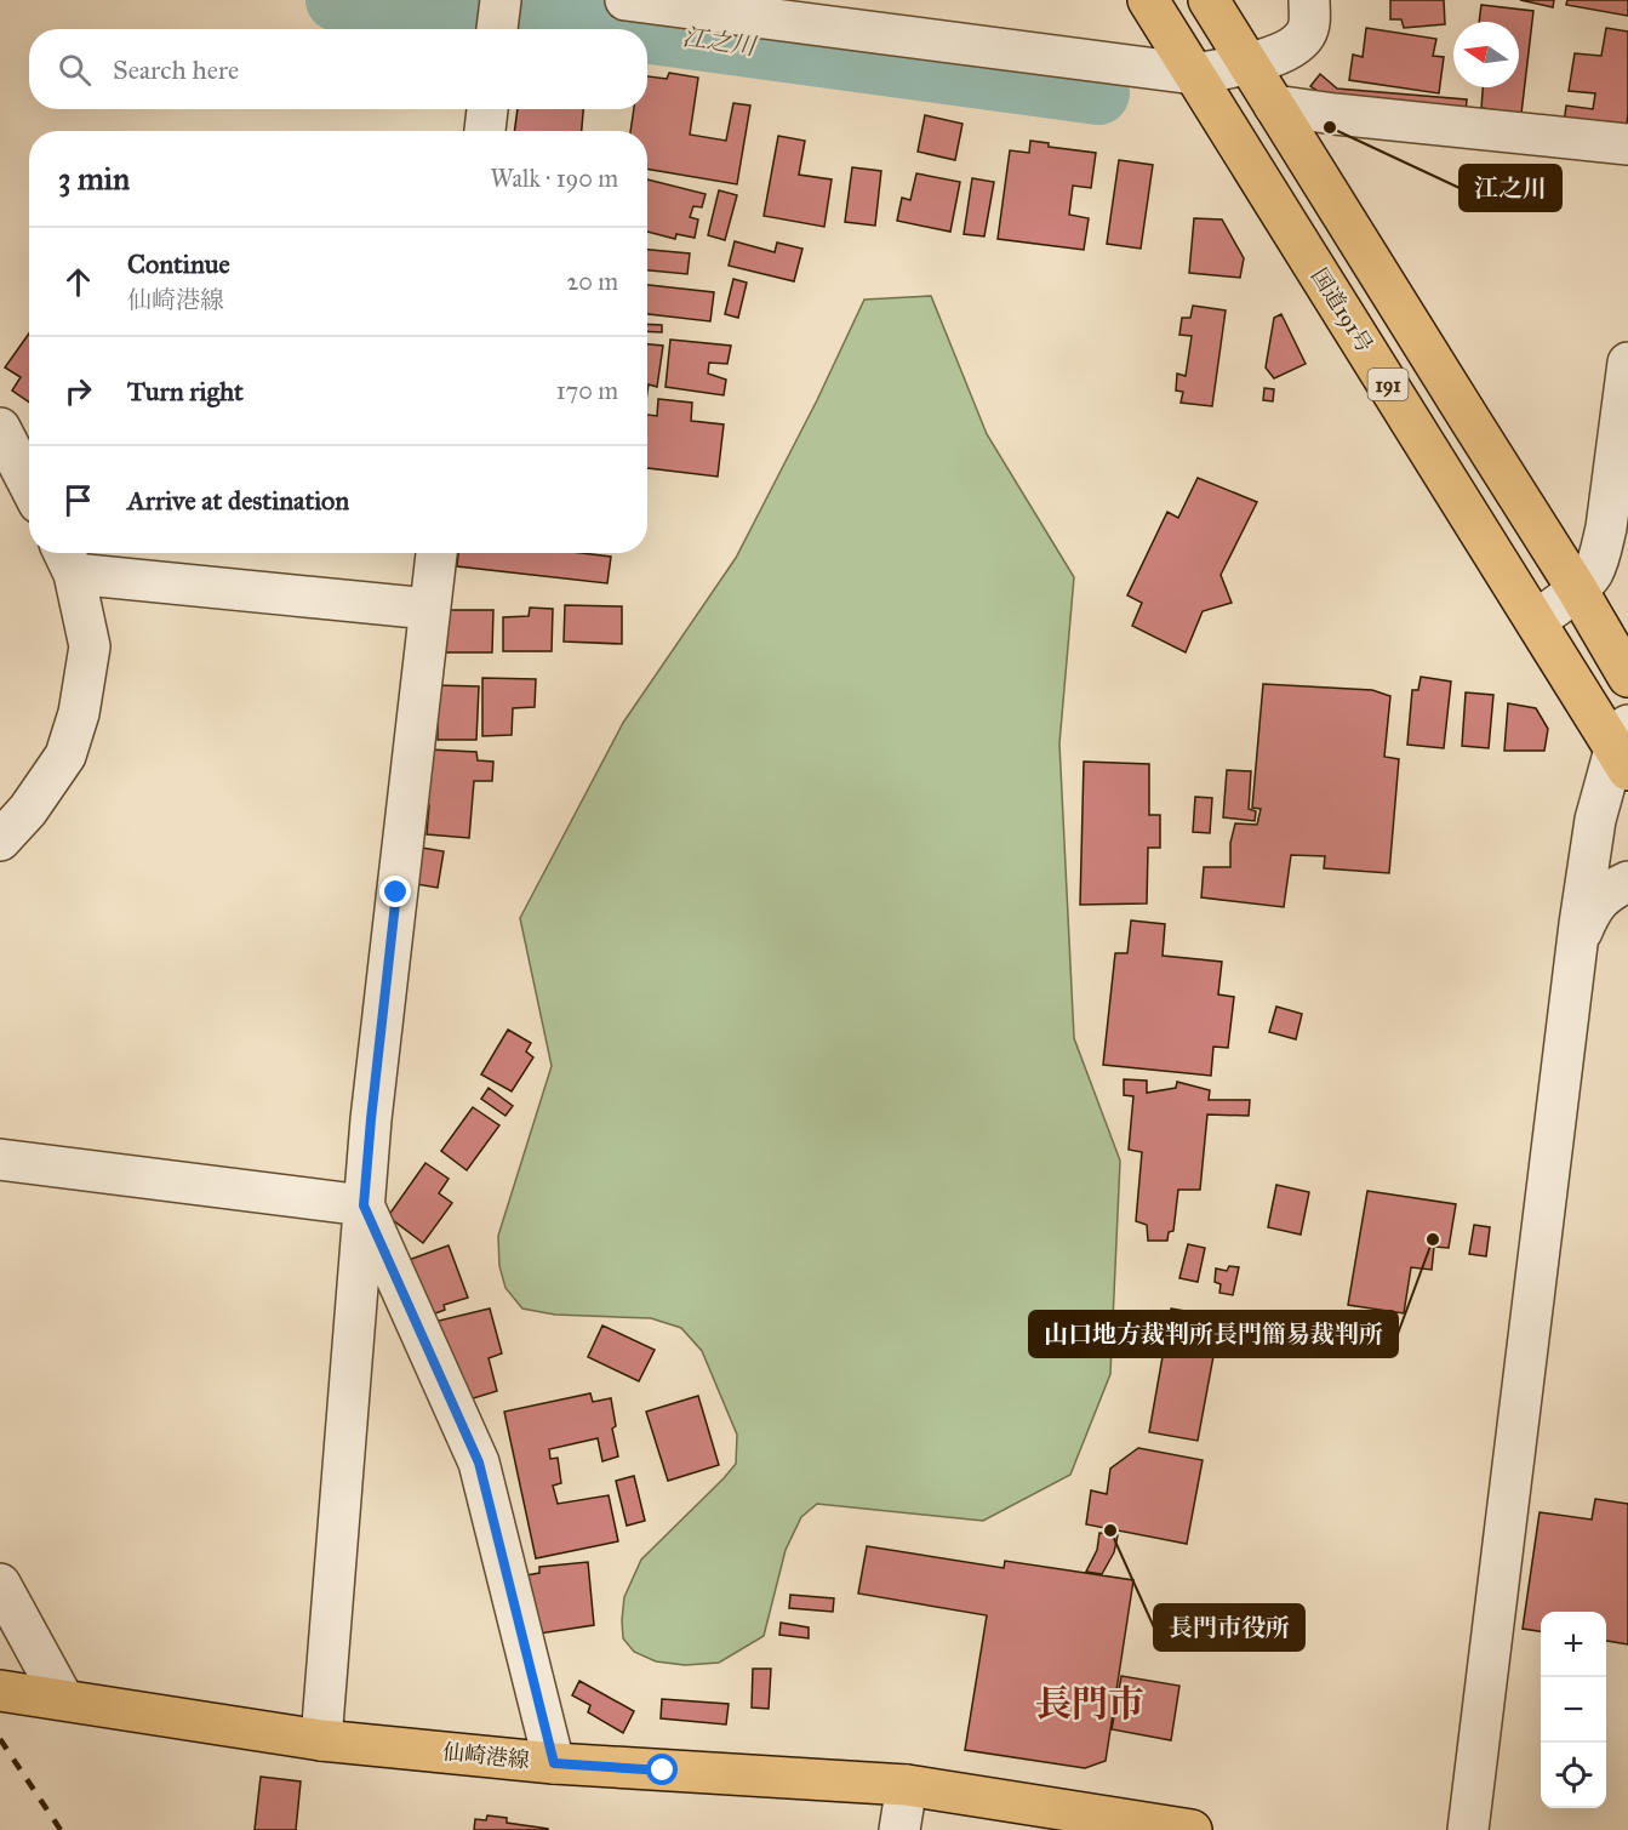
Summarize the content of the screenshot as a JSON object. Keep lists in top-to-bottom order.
{
  "streets": {
    "main road": ["国道191号", "191", "仙崎港線"]
  },
  "districts": ["長門市"],
  "water": ["江之川"],
  "places": ["江之川", "山口地方裁判所長門簡易裁判所", "長門市役所"],
  "north": "left",
  "page": {
    "search": "Search here",
    "heading": ["3 min", "Walk · 190 m"],
    "list": [
      ["Continue", "仙崎港線", "20 m"],
      ["Turn right", "170 m"],
      "Arrive at destination"
    ],
    "map_buttons": ["+", "−"]
  }
}
